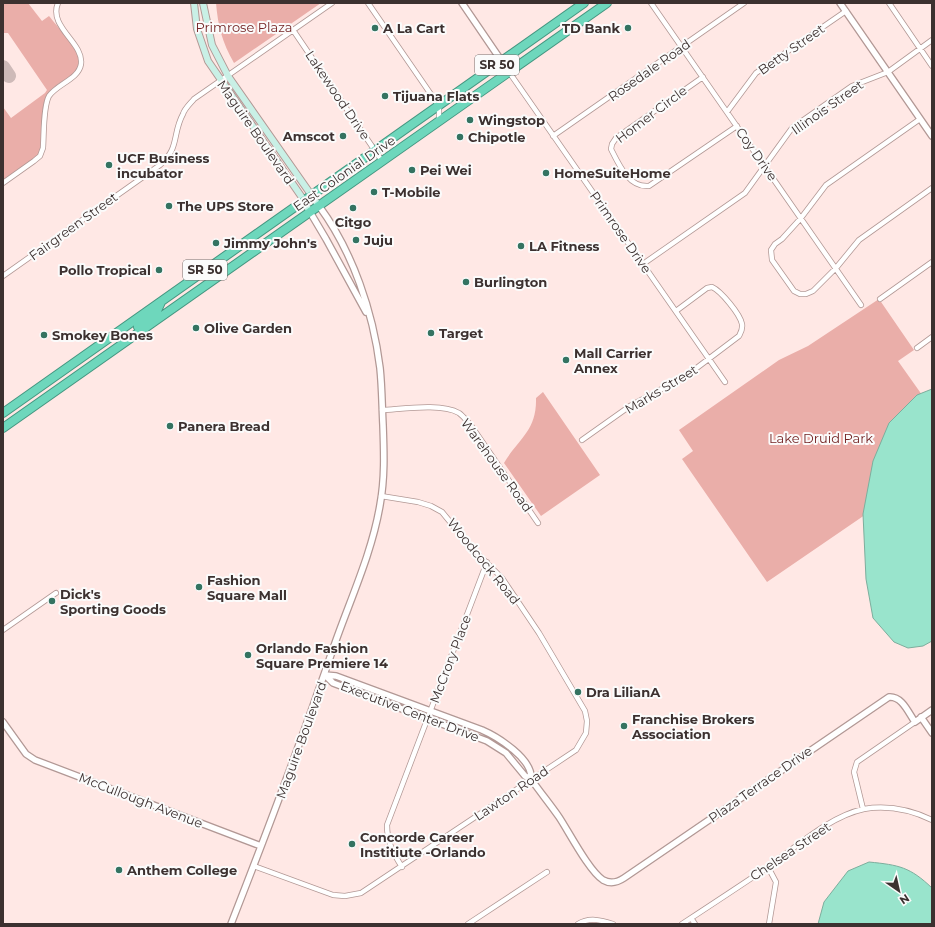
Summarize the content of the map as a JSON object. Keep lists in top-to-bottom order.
{
  "streets": {
    "highway": ["SR 50", "East Colonial Drive"],
    "main road": ["Maguire Boulevard"],
    "street": [
      "Betty Street",
      "Rosedale Road",
      "Lakewood Drive",
      "Illinois Street",
      "Homer Circle",
      "Coy Drive",
      "Fairgreen Street",
      "Primrose Drive",
      "Marks Street",
      "Warehouse Road",
      "Woodcock Road",
      "McCrory Place",
      "Executive Center Drive",
      "Plaza Terrace Drive",
      "Lawton Road",
      "McCullough Avenue",
      "Chelsea Street"
    ]
  },
  "crossings": [
    ["Betty Street", "Coy Drive"],
    ["Rosedale Road", "Coy Drive"],
    ["Rosedale Road", "Primrose Drive"],
    ["Lakewood Drive", "East Colonial Drive"],
    ["Lakewood Drive", "Fairgreen Street"],
    ["Illinois Street", "Coy Drive"],
    ["Illinois Street", "Primrose Drive"],
    ["Homer Circle", "Coy Drive"],
    ["Maguire Boulevard", "East Colonial Drive"],
    ["Maguire Boulevard", "Fairgreen Street"],
    ["Maguire Boulevard", "Warehouse Road"],
    ["Maguire Boulevard", "Woodcock Road"],
    ["Maguire Boulevard", "Executive Center Drive"],
    ["Maguire Boulevard", "Lawton Road"],
    ["Maguire Boulevard", "McCullough Avenue"],
    ["East Colonial Drive", "Primrose Drive"],
    ["Primrose Drive", "Marks Street"],
    ["Woodcock Road", "McCrory Place"],
    ["Woodcock Road", "Lawton Road"],
    ["McCrory Place", "Executive Center Drive"],
    ["McCrory Place", "Lawton Road"],
    ["Executive Center Drive", "Plaza Terrace Drive"],
    ["Executive Center Drive", "Lawton Road"]
  ],
  "parks": ["Primrose Plaza", "Lake Druid Park"],
  "places": [
    "A La Cart",
    "TD Bank",
    "Tijuana Flats",
    "Wingstop",
    "Amscot",
    "Chipotle",
    "UCF Business incubator",
    "Pei Wei",
    "HomeSuiteHome",
    "T-Mobile",
    "The UPS Store",
    "Citgo",
    "Juju",
    "Jimmy John's",
    "LA Fitness",
    "Pollo Tropical",
    "Burlington",
    "Olive Garden",
    "Target",
    "Smokey Bones",
    "Mall Carrier Annex",
    "Panera Bread",
    "Fashion Square Mall",
    "Dick's Sporting Goods",
    "Orlando Fashion Square Premiere 14",
    "Dra LilianA",
    "Franchise Brokers Association",
    "Concorde Career Institiute -Orlando",
    "Anthem College"
  ],
  "north": "bottom right"
}
